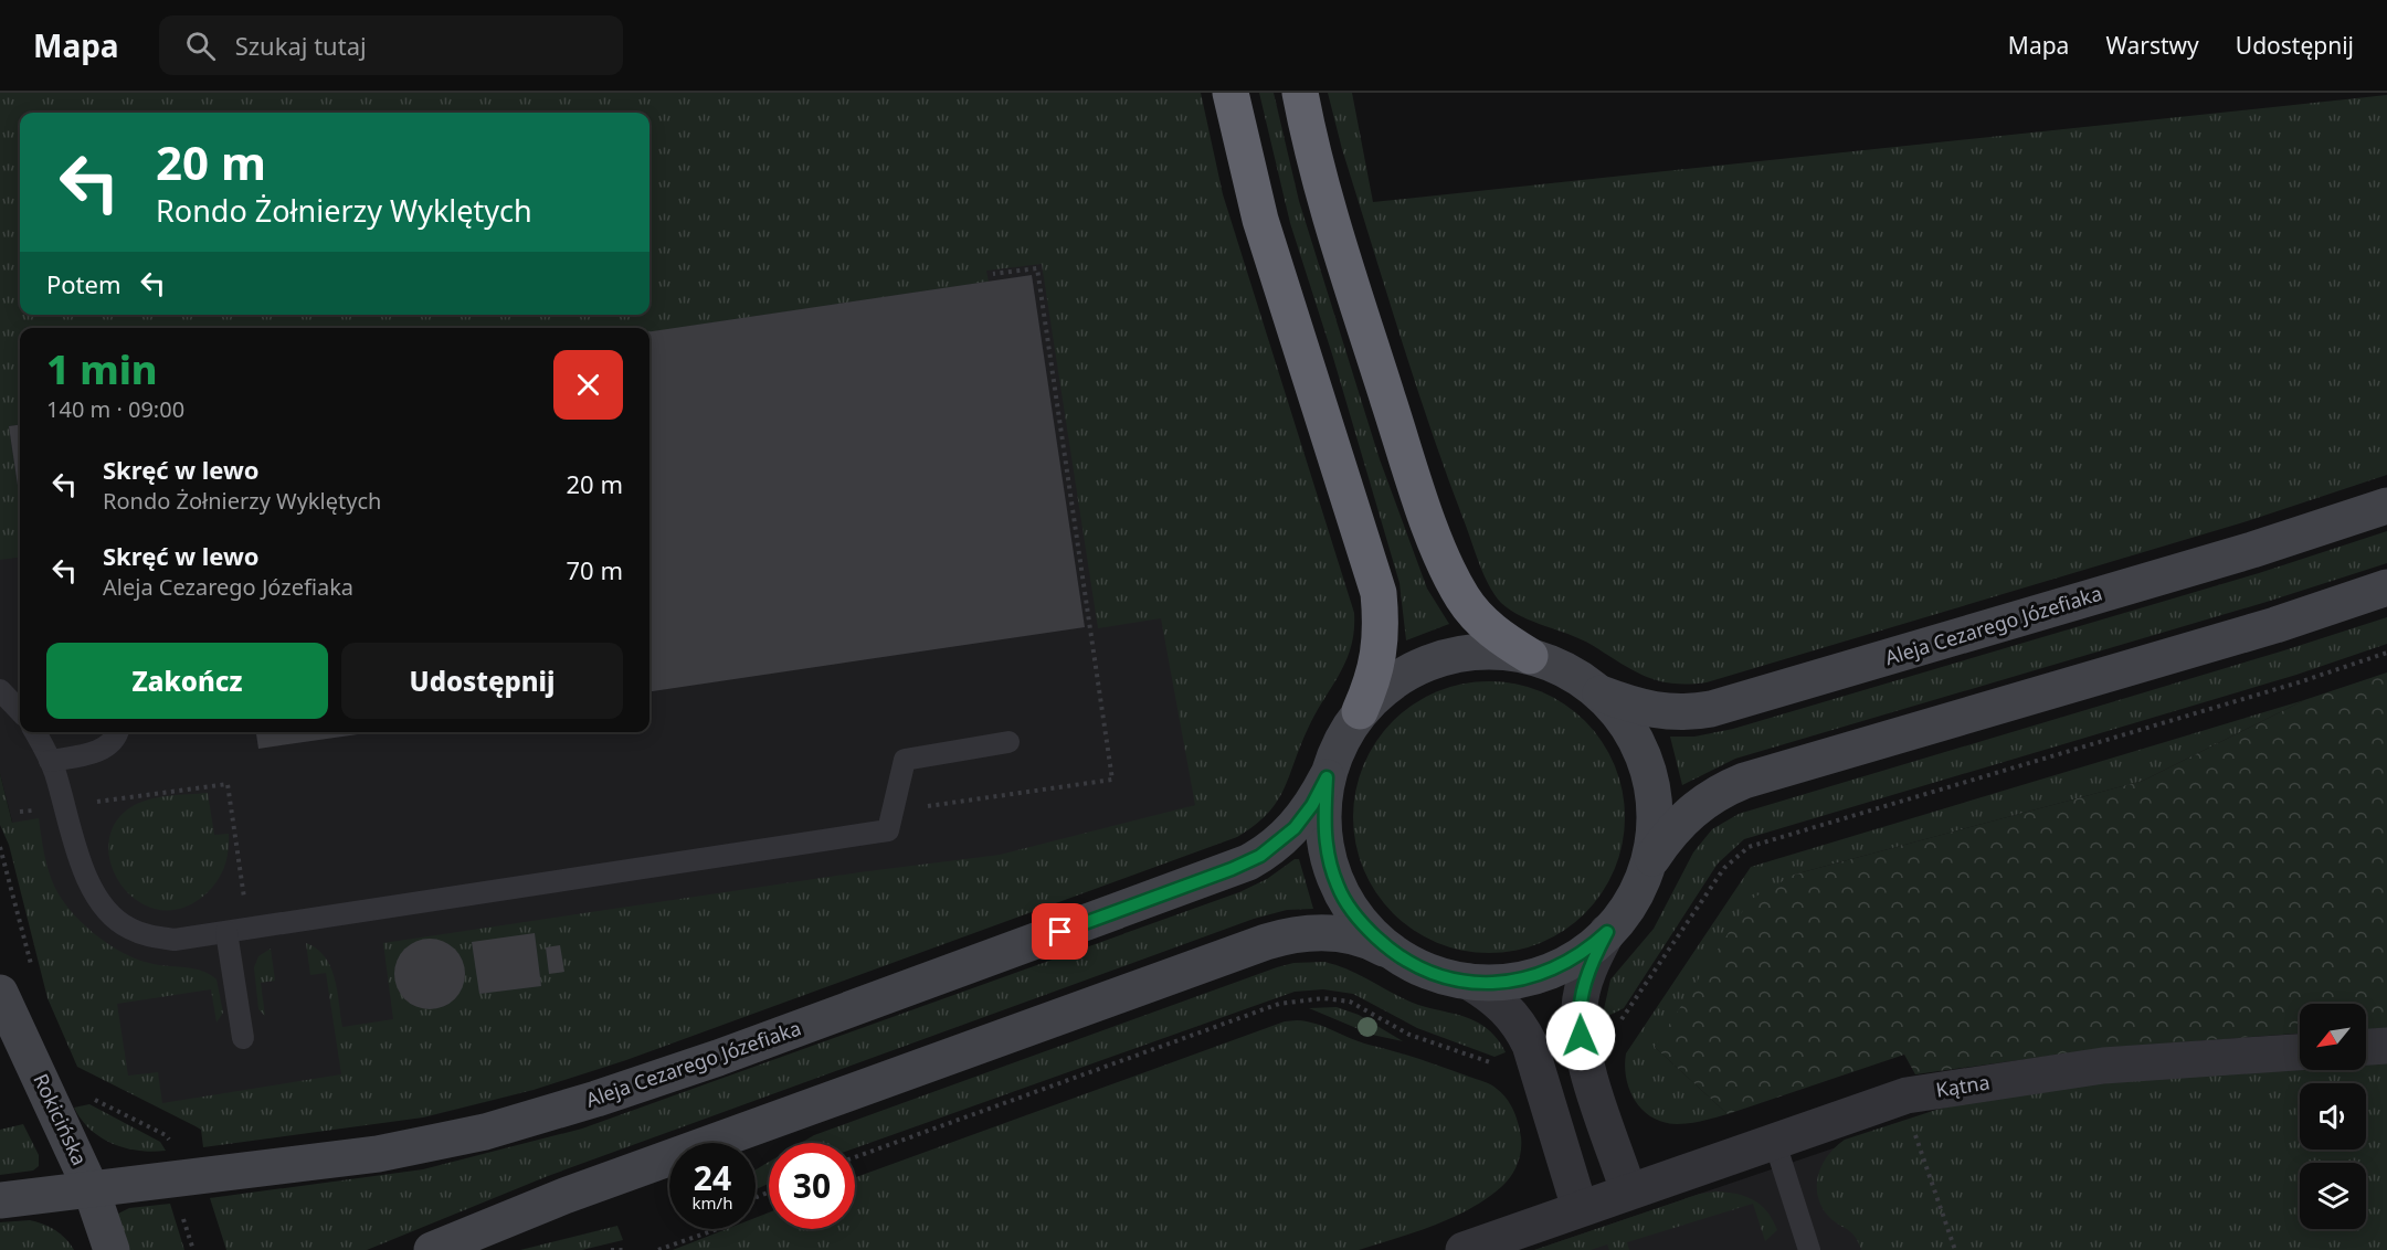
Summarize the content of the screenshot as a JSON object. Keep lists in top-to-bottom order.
{
  "streets": {
    "main road": ["Aleja Cezarego Józefiaka", "Rokicińska"],
    "street": ["Kątna"]
  },
  "crossings": [
    ["Aleja Cezarego Józefiaka", "Rokicińska"]
  ],
  "north": "bottom left",
  "page": {
    "header": "Mapa",
    "search": "Szukaj tutaj",
    "nav": ["Mapa", "Warstwy", "Udostępnij"],
    "turn": ["20 m", "Rondo Żołnierzy Wyklętych"],
    "then": "Potem",
    "heading": ["1 min", "140 m · 09:00"],
    "list": [
      {
        "name": "Skręć w lewo",
        "note": "Rondo Żołnierzy Wyklętych",
        "value": "20 m"
      },
      {
        "name": "Skręć w lewo",
        "note": "Aleja Cezarego Józefiaka",
        "value": "70 m"
      }
    ],
    "buttons": ["Zakończ", "Udostępnij"],
    "speed": "24 km/h",
    "limit": "30"
  }
}
